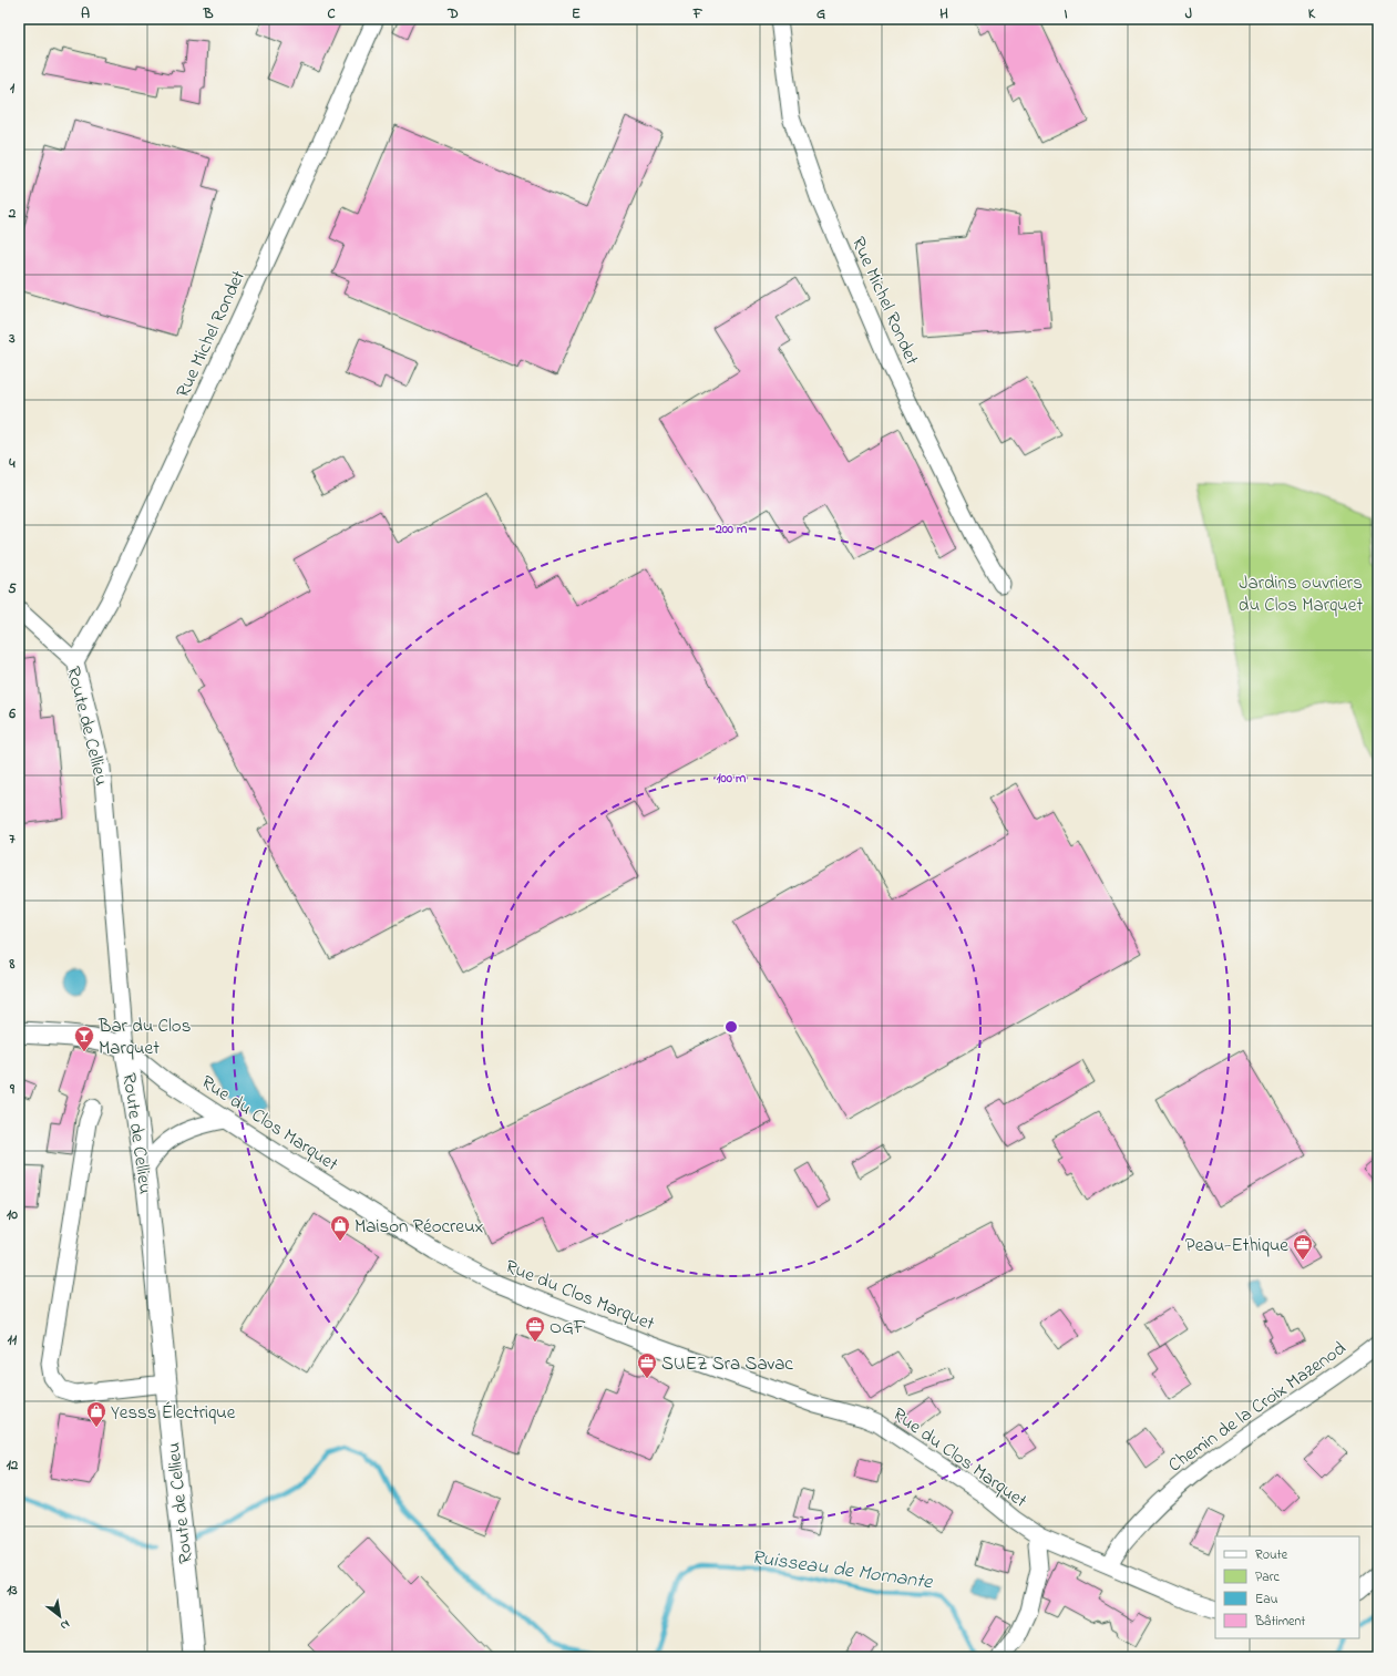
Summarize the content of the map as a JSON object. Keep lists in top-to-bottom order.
{
  "streets": {
    "main road": ["Route de Cellieu"],
    "street": ["Rue Michel Rondet", "Rue du Clos Marquet", "Chemin de la Croix Mazenod"]
  },
  "crossings": [
    ["Rue Michel Rondet", "Route de Cellieu"],
    ["Route de Cellieu", "Rue du Clos Marquet"],
    ["Rue du Clos Marquet", "Chemin de la Croix Mazenod"]
  ],
  "water": ["Ruisseau de Mornante"],
  "parks": ["Jardins ouvriers du Clos Marquet"],
  "places": {
    "bar": ["Bar du Clos Marquet"],
    "shop": ["Maison Réocreux", "Yesss Électrique"],
    "office": ["Peau-Ethique", "OGF", "SUEZ Sra Savac"]
  },
  "legend": [
    "Route",
    "Parc",
    "Eau",
    "Bâtiment"
  ],
  "north": "bottom right",
  "grid": {
    "columns": [
      "A",
      "B",
      "C",
      "D",
      "E",
      "F",
      "G",
      "H",
      "I",
      "J",
      "K"
    ],
    "rows": [
      "1",
      "2",
      "3",
      "4",
      "5",
      "6",
      "7",
      "8",
      "9",
      "10",
      "11",
      "12",
      "13"
    ]
  },
  "rings": ["200 m", "100 m"]
}
